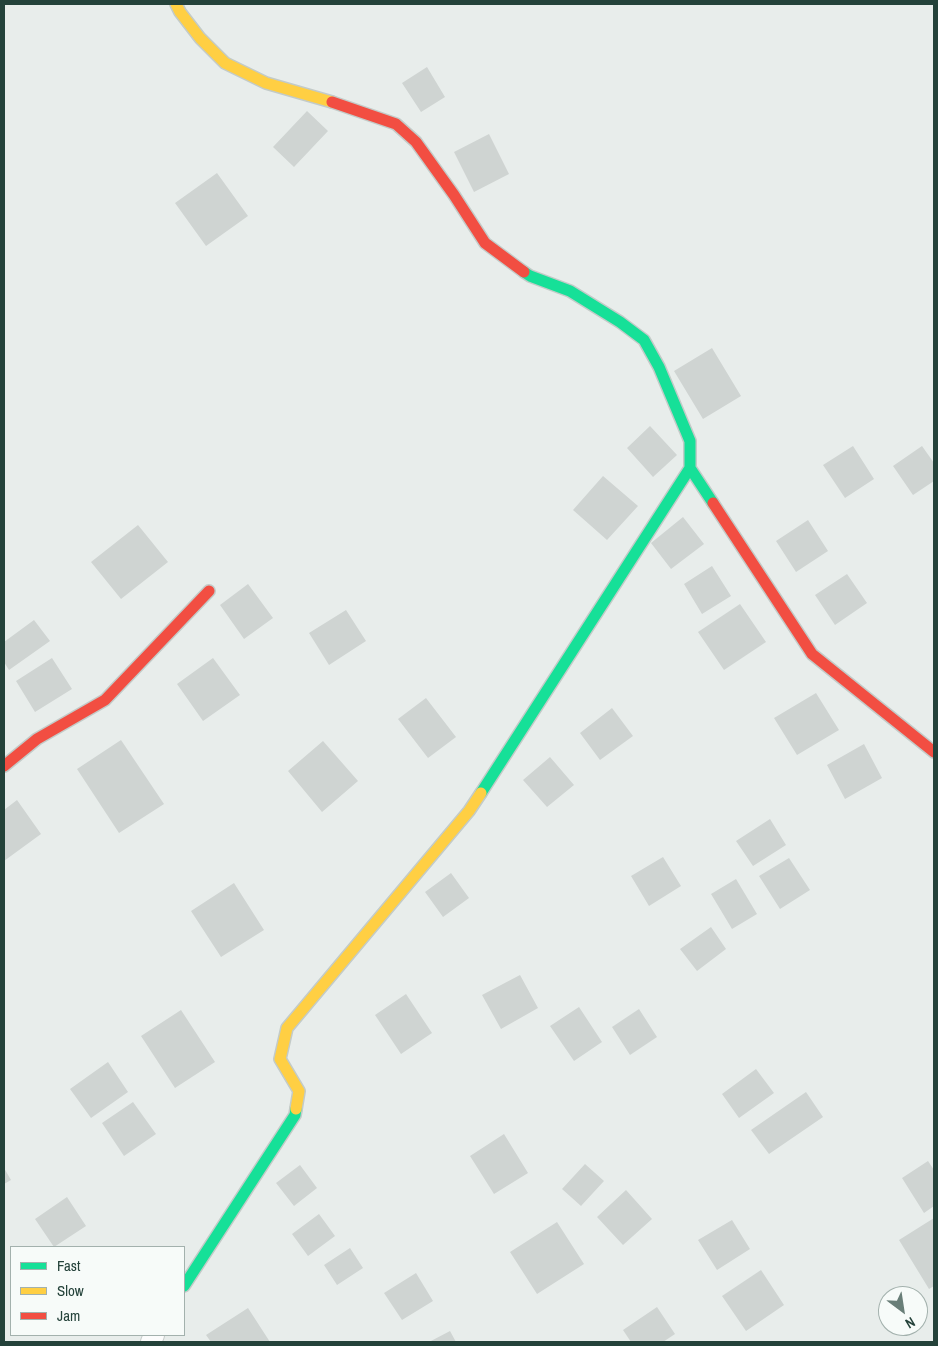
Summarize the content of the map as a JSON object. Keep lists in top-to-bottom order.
{
  "legend": ["Fast", "Slow", "Jam"],
  "north": "bottom right"
}
